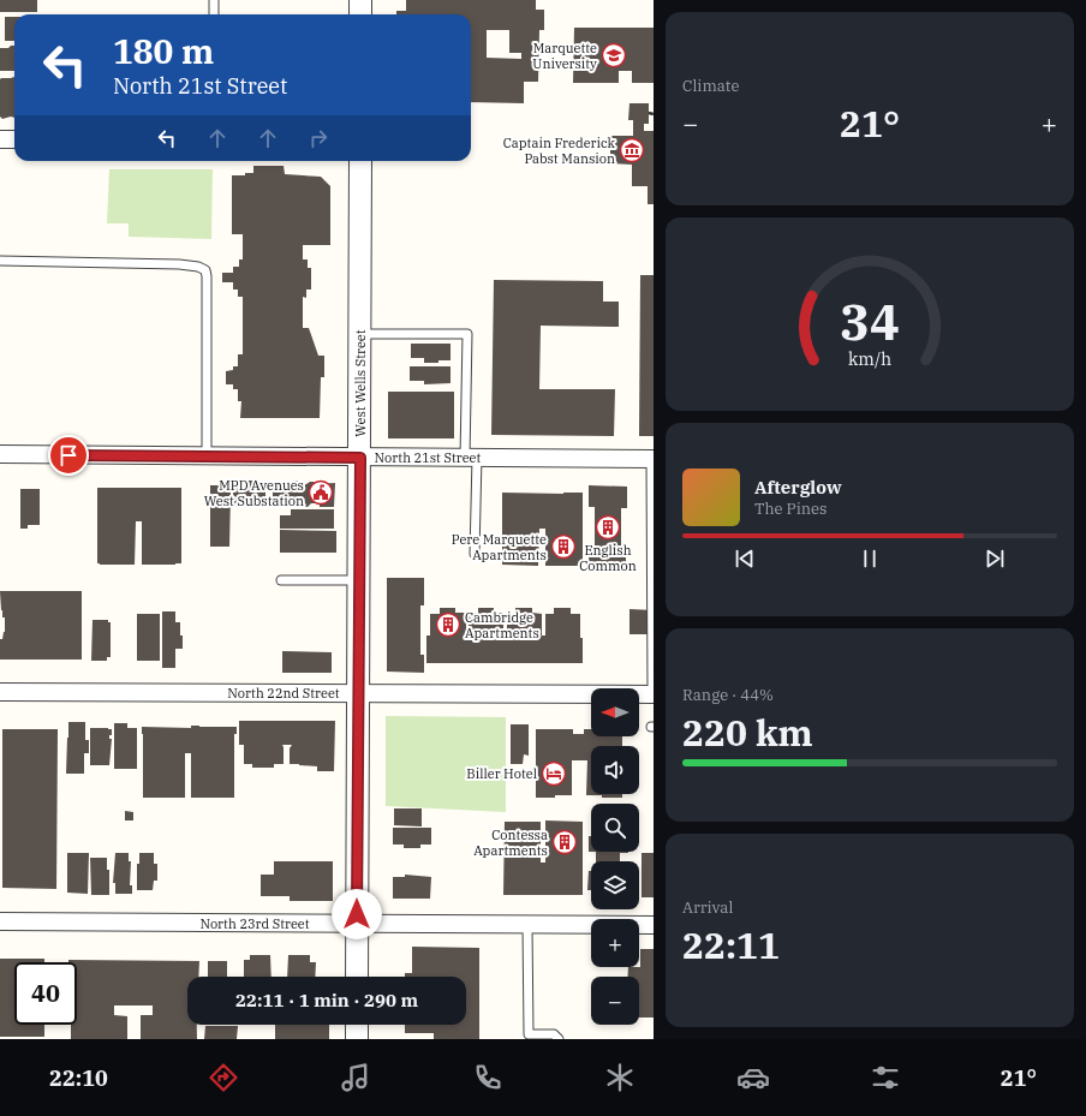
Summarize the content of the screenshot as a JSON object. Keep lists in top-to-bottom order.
{
  "streets": {
    "street": [
      "West Wells Street",
      "North 21st Street",
      "North 22nd Street",
      "North 23rd Street"
    ]
  },
  "crossings": [
    ["West Wells Street", "North 21st Street"],
    ["West Wells Street", "North 22nd Street"],
    ["West Wells Street", "North 23rd Street"]
  ],
  "places": {
    "school or university": ["Marquette University"],
    "museum": ["Captain Frederick Pabst Mansion"],
    "public building": ["MPD Avenues West Substation"],
    "building": [
      "English Common",
      "Pere Marquette Apartments",
      "Cambridge Apartments",
      "Contessa Apartments"
    ],
    "hotel": ["Biller Hotel"]
  },
  "north": "left",
  "page": {
    "tile": [
      "Climate",
      ["Range · 44%", "220 km"],
      ["Arrival", "22:11"]
    ],
    "turn": ["180 m", "North 21st Street"],
    "heat": ["−", "21°", "+"],
    "song": ["Afterglow", "The Pines"],
    "map_buttons": ["+", "−"],
    "limit": "40",
    "trip": "22:11 · 1 min · 290 m",
    "tabs": ["22:10", "21°"],
    "gauge": ["34", "km/h"]
  }
}
